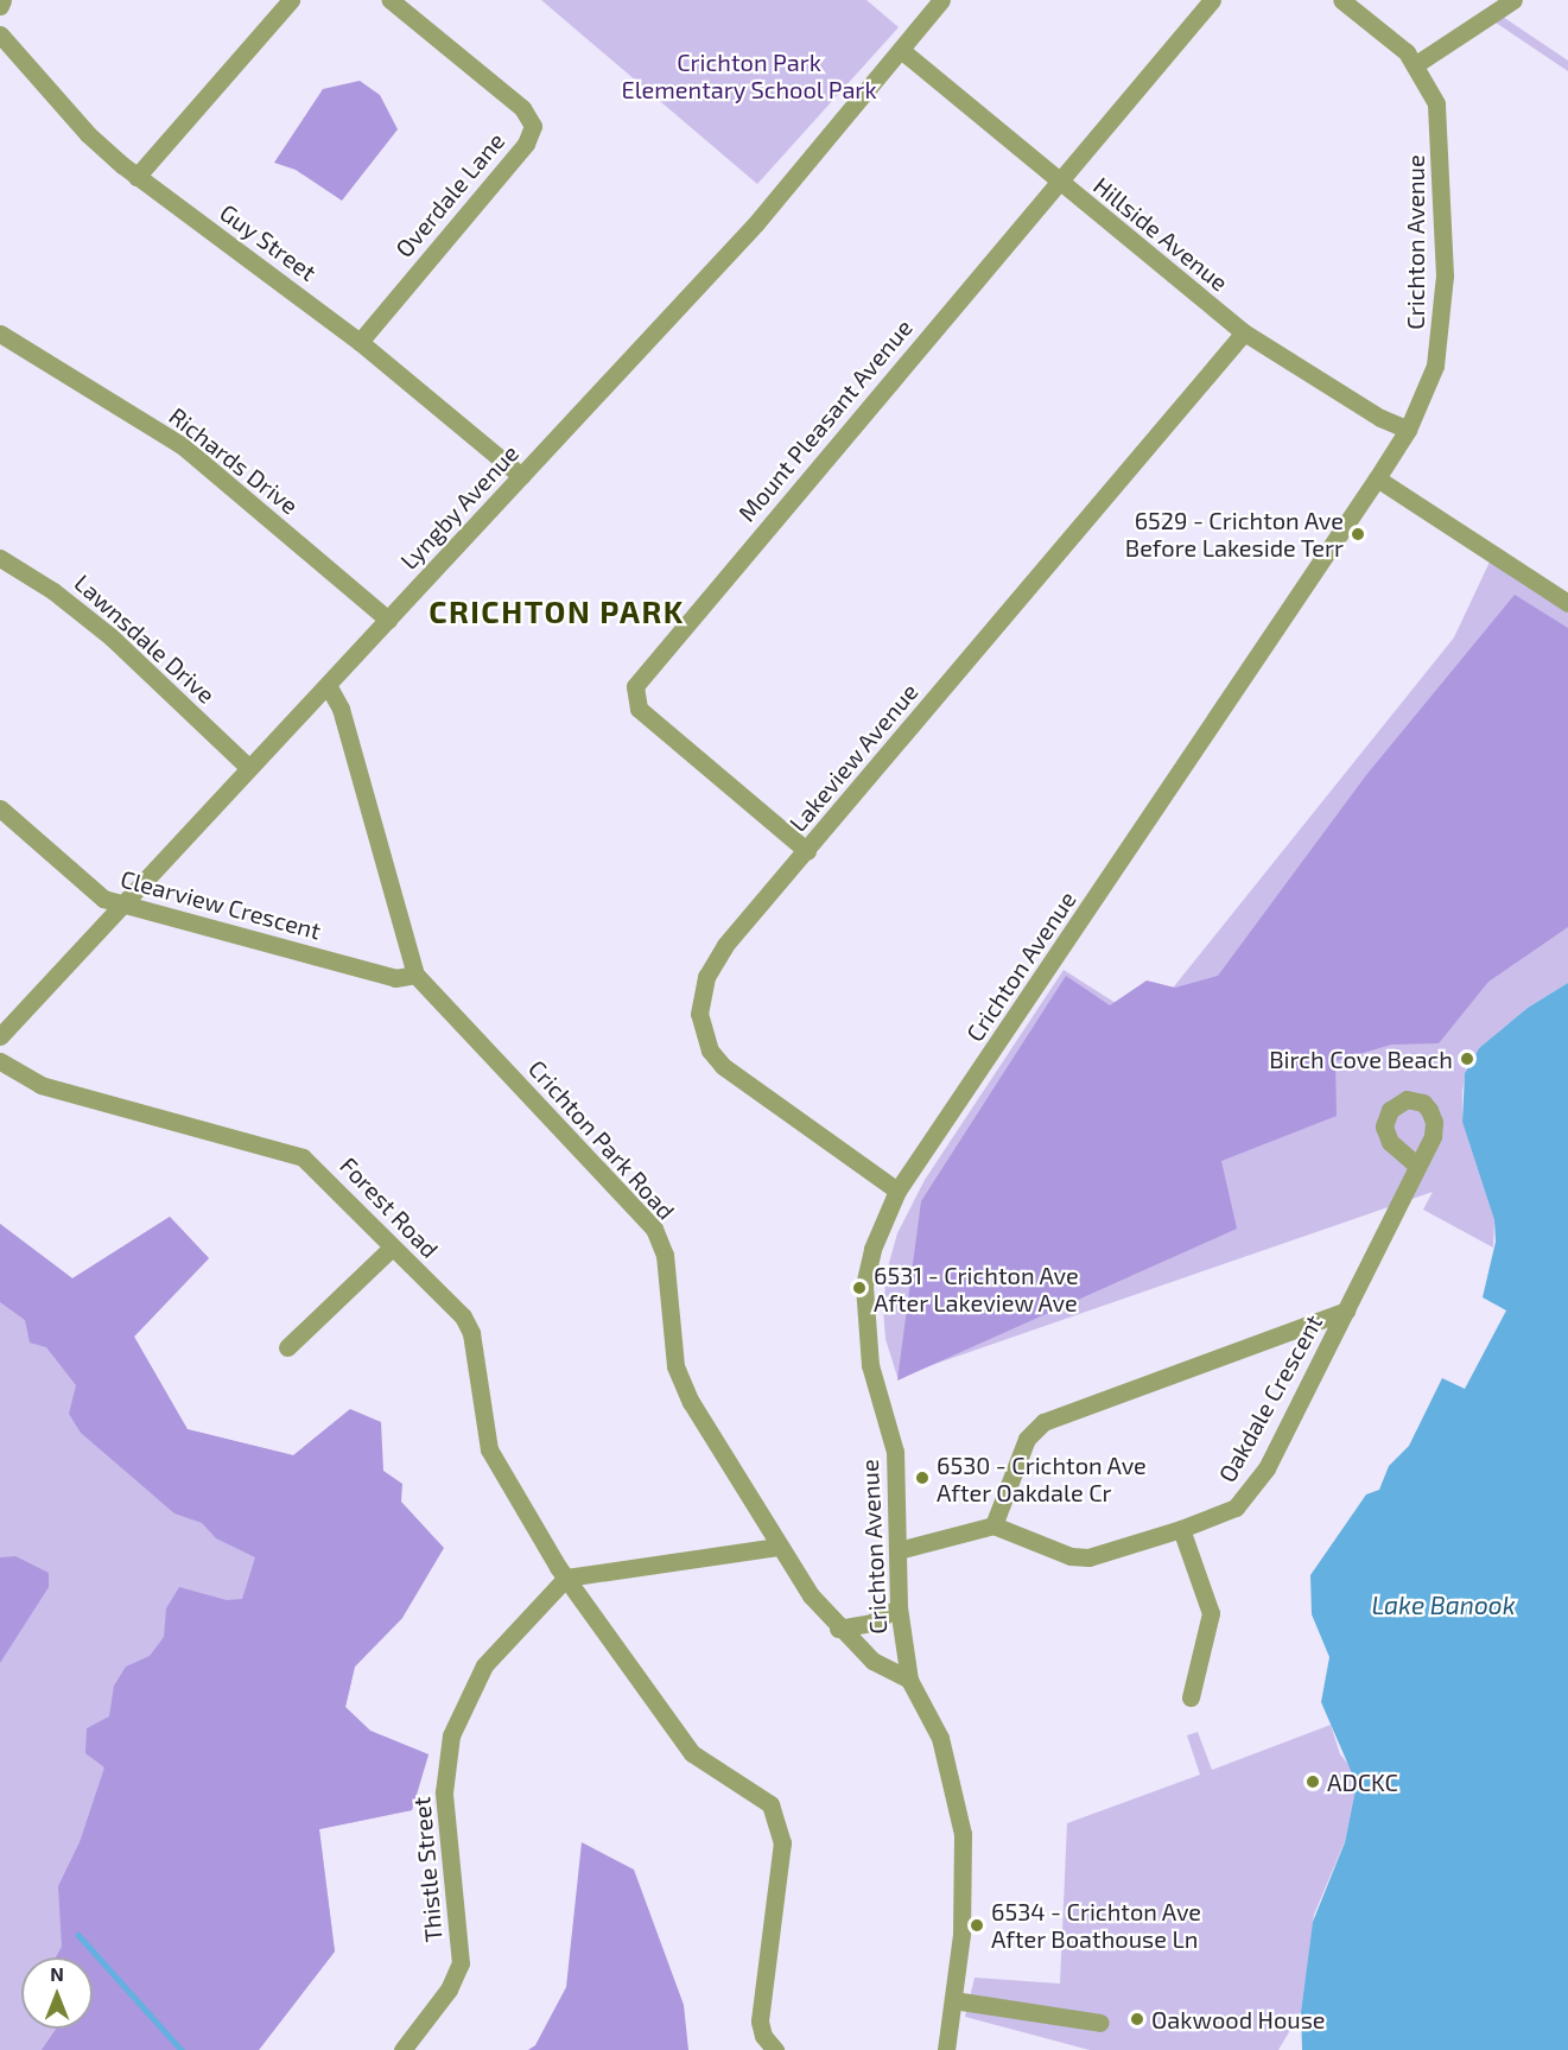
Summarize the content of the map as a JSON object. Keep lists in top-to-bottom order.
{
  "streets": {
    "street": [
      "Overdale Lane",
      "Hillside Avenue",
      "Guy Street",
      "Crichton Avenue",
      "Mount Pleasant Avenue",
      "Richards Drive",
      "Lyngby Avenue",
      "Lawnsdale Drive",
      "Lakeview Avenue",
      "Clearview Crescent",
      "Crichton Park Road",
      "Forest Road",
      "Oakdale Crescent",
      "Thistle Street"
    ]
  },
  "crossings": [
    ["Overdale Lane", "Guy Street"],
    ["Hillside Avenue", "Crichton Avenue"],
    ["Hillside Avenue", "Mount Pleasant Avenue"],
    ["Hillside Avenue", "Lyngby Avenue"],
    ["Hillside Avenue", "Lakeview Avenue"],
    ["Guy Street", "Lyngby Avenue"],
    ["Crichton Avenue", "Lakeview Avenue"],
    ["Crichton Avenue", "Crichton Park Road"],
    ["Mount Pleasant Avenue", "Lakeview Avenue"],
    ["Richards Drive", "Lyngby Avenue"],
    ["Lyngby Avenue", "Lawnsdale Drive"],
    ["Lyngby Avenue", "Clearview Crescent"],
    ["Lyngby Avenue", "Crichton Park Road"],
    ["Clearview Crescent", "Crichton Park Road"],
    ["Forest Road", "Thistle Street"]
  ],
  "districts": ["CRICHTON PARK"],
  "water": ["Lake Banook"],
  "parks": ["Crichton Park Elementary School Park"],
  "places": [
    "6529 - Crichton Ave Before Lakeside Terr",
    "Birch Cove Beach",
    "6531 - Crichton Ave After Lakeview Ave",
    "6530 - Crichton Ave After Oakdale Cr",
    "ADCKC",
    "6534 - Crichton Ave After Boathouse Ln",
    "Oakwood House"
  ],
  "north": "top"
}
